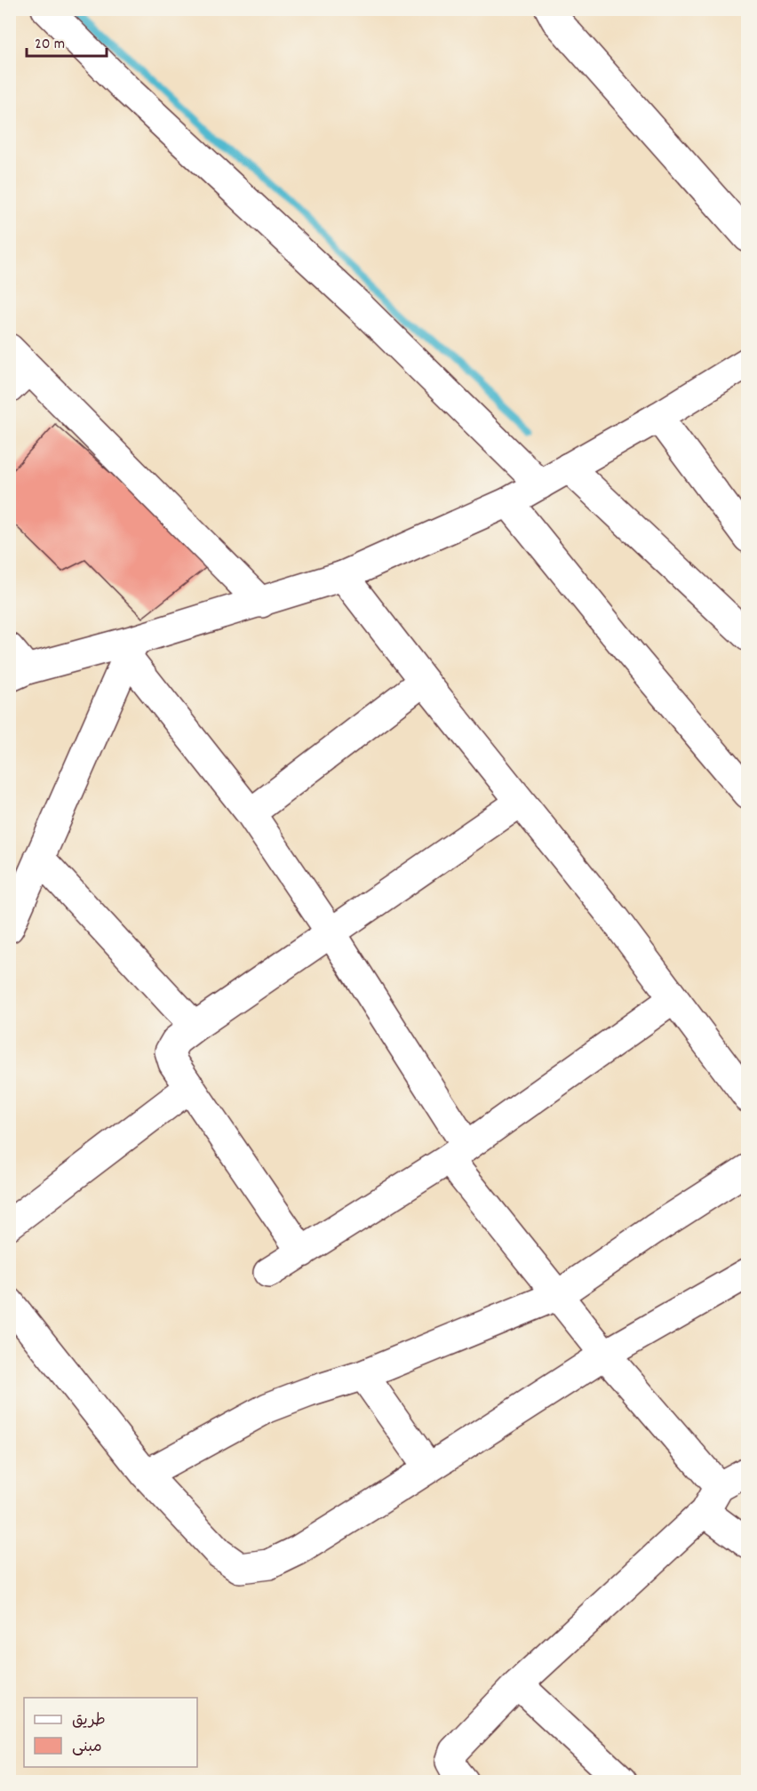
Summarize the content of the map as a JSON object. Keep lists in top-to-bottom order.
{
  "legend": ["طريق", "مبنى"],
  "scale_bar": "20 m"
}
